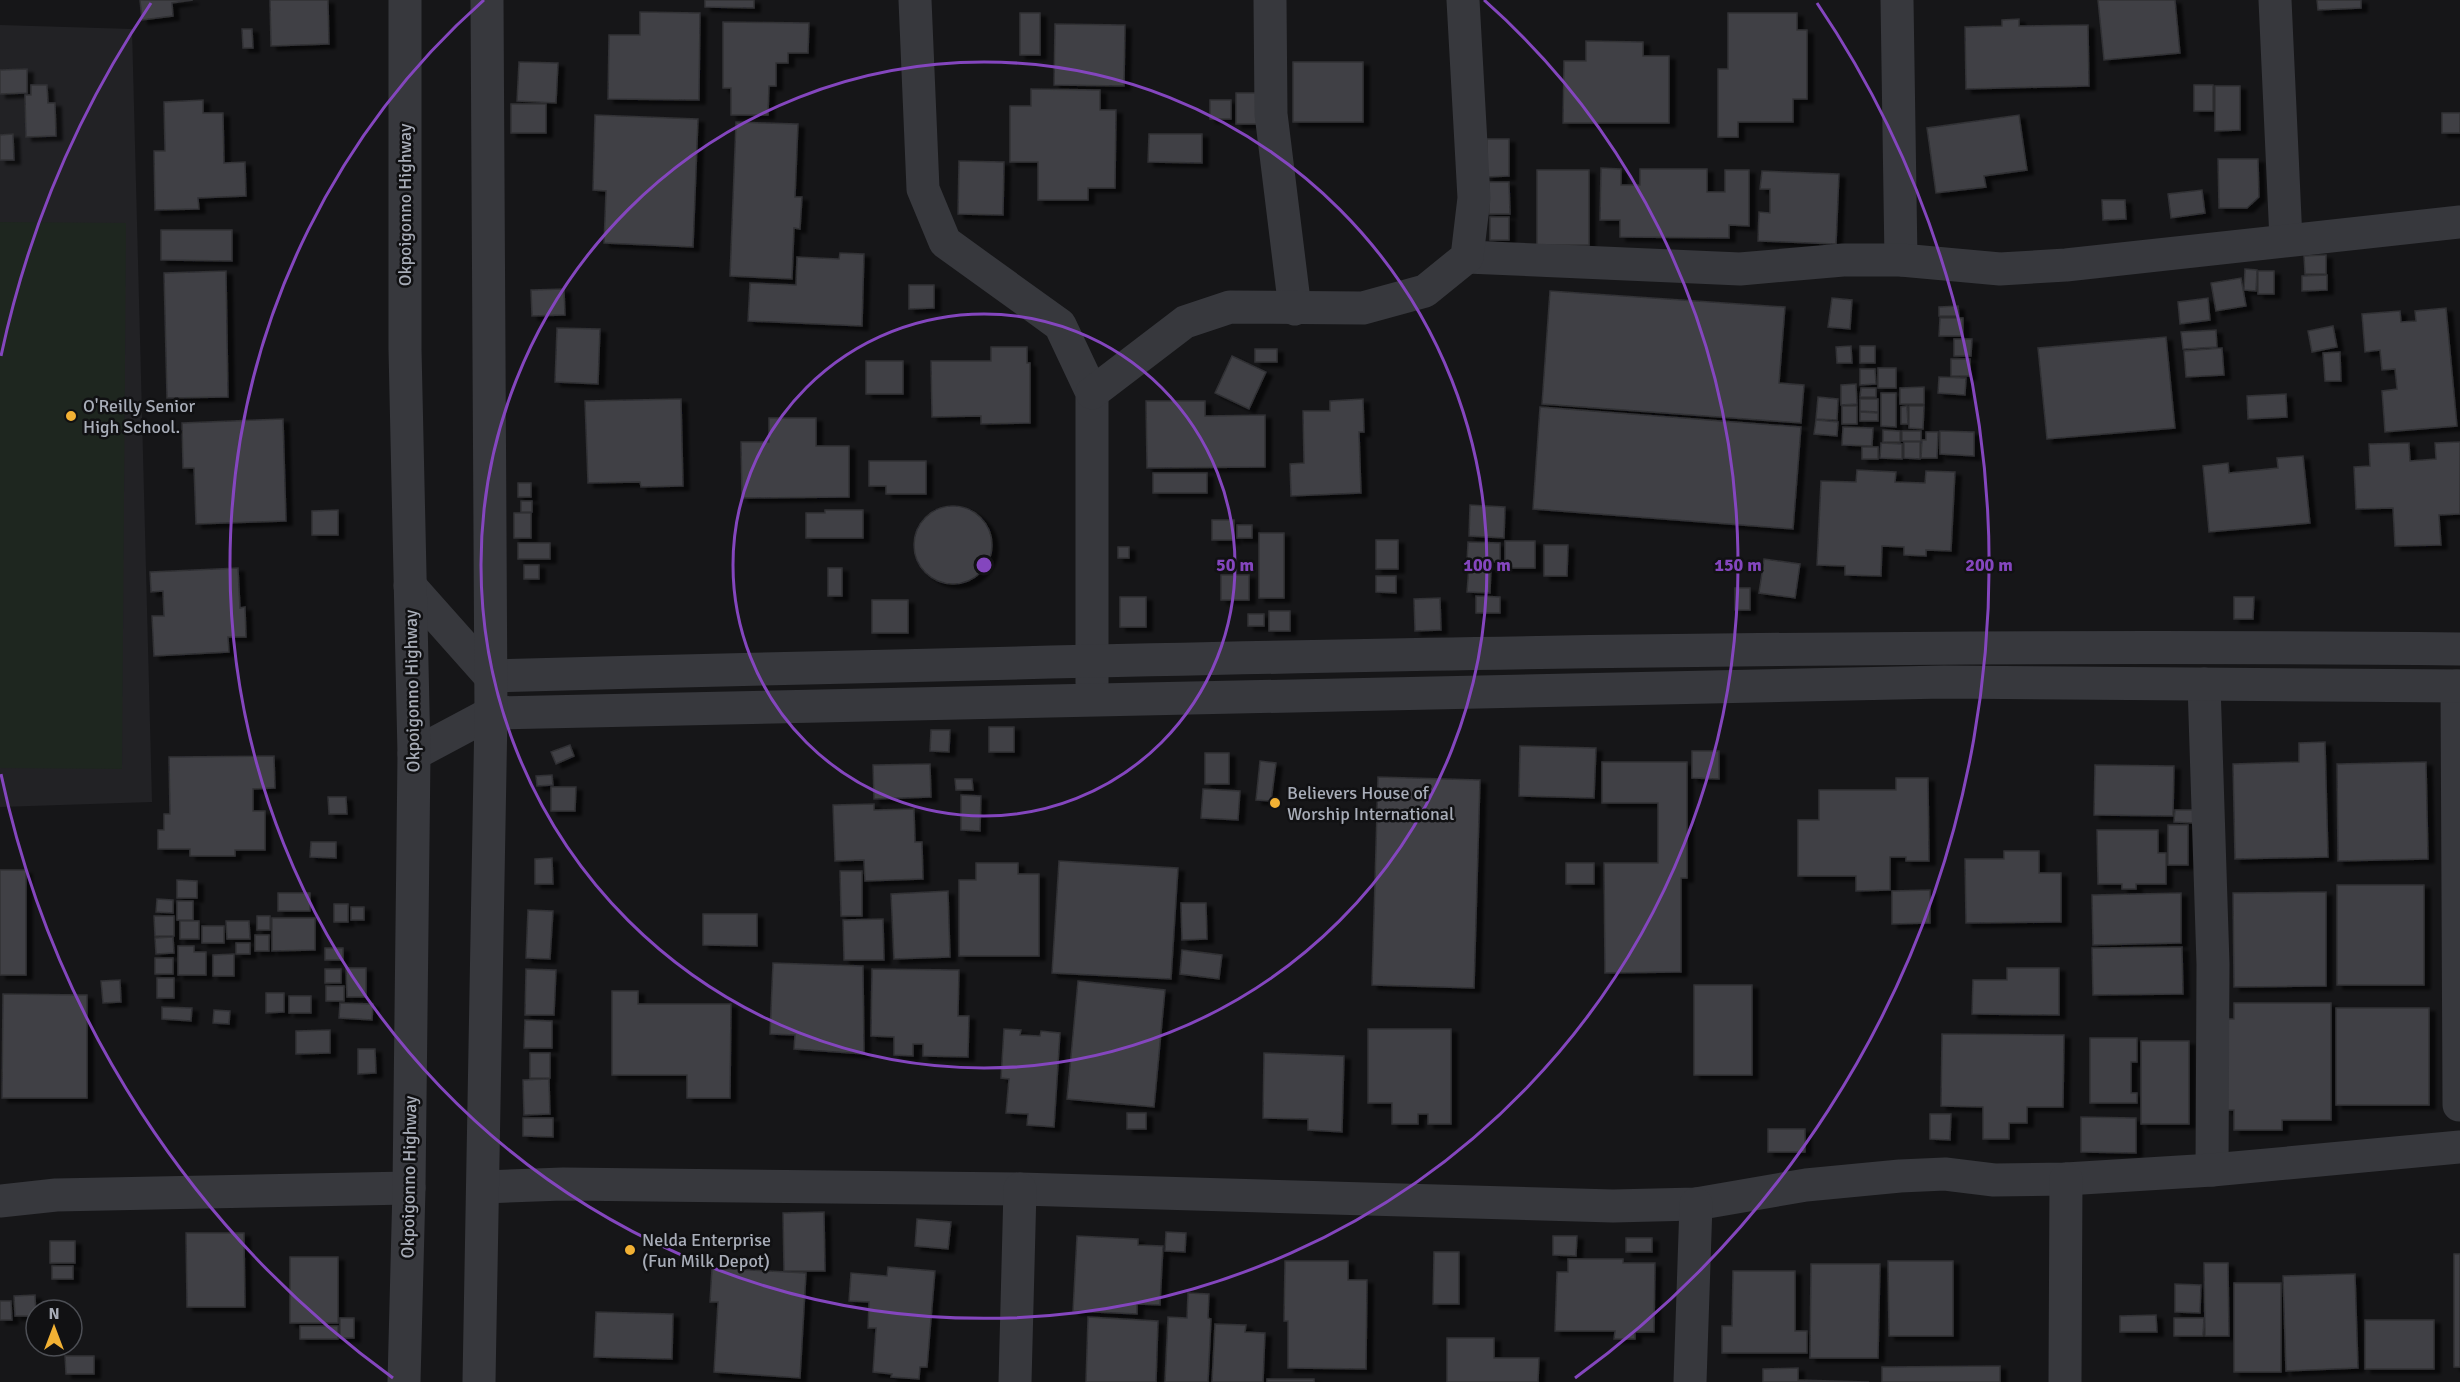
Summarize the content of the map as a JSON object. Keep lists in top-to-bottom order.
{
  "streets": {
    "street": ["Okpoigonno Highway"]
  },
  "places": ["O'Reilly Senior High School.", "Believers House of Worship International", "Nelda Enterprise (Fun Milk Depot)"],
  "north": "top",
  "rings": [
    "50 m",
    "100 m",
    "150 m",
    "200 m"
  ]
}
